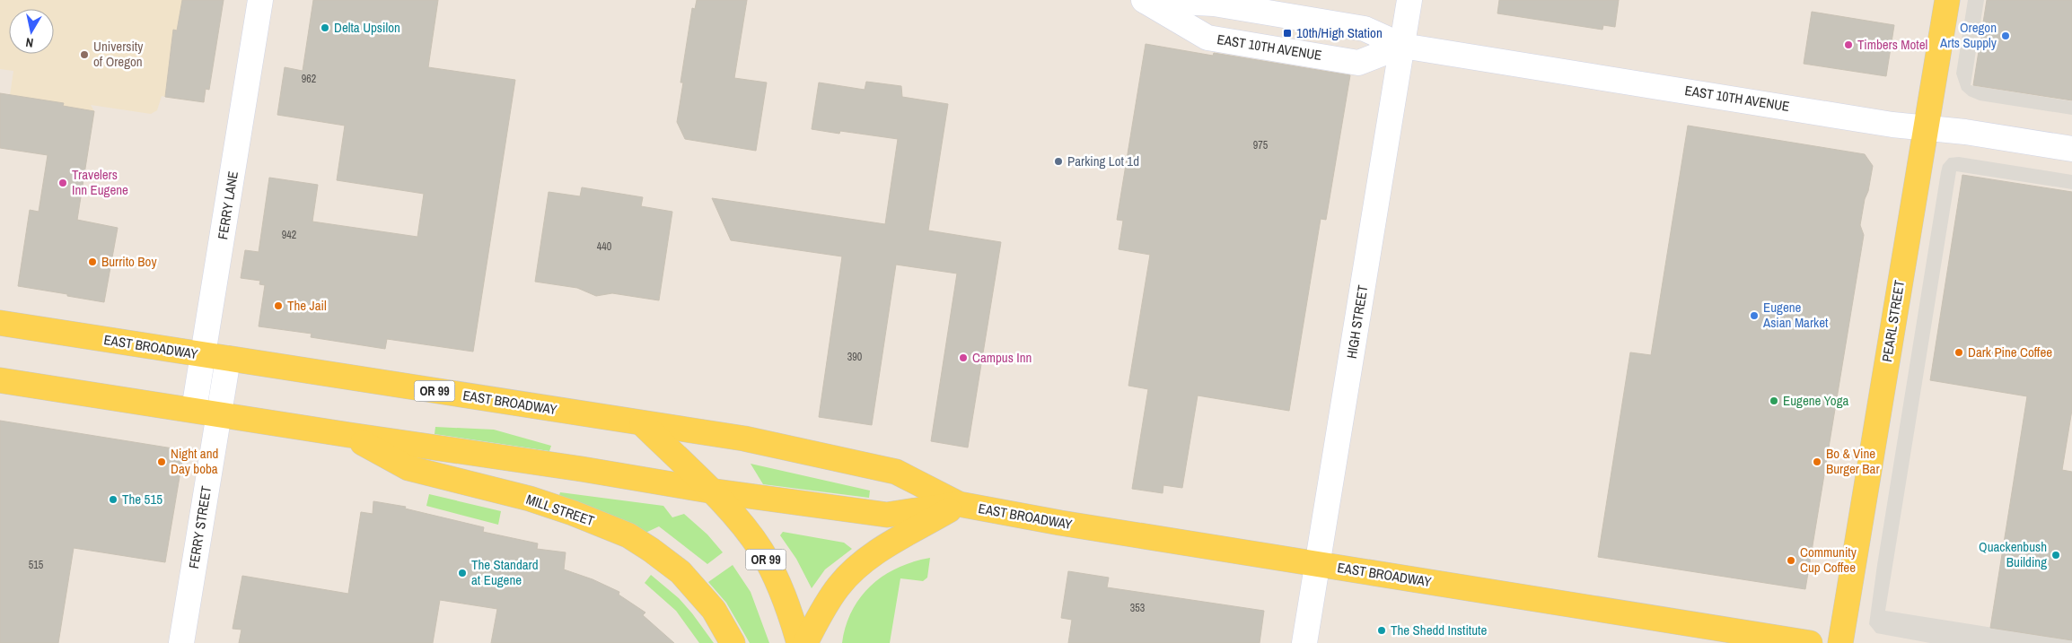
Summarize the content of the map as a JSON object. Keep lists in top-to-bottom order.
{
  "streets": {
    "main road": [
      "PEARL STREET",
      "EAST BROADWAY",
      "OR 99",
      "MILL STREET"
    ],
    "street": [
      "EAST 10TH AVENUE",
      "FERRY LANE",
      "HIGH STREET",
      "FERRY STREET"
    ]
  },
  "crossings": [
    ["EAST 10TH AVENUE", "PEARL STREET"],
    ["EAST 10TH AVENUE", "HIGH STREET"],
    ["FERRY LANE", "EAST BROADWAY"],
    ["HIGH STREET", "EAST BROADWAY"],
    ["EAST BROADWAY", "OR 99"],
    ["EAST BROADWAY", "MILL STREET"],
    ["EAST BROADWAY", "FERRY STREET"]
  ],
  "places": {
    "other": [
      "Delta Upsilon",
      "Oregon Arts Supply",
      "Timbers Motel",
      "University of Oregon",
      "Parking Lot 1d",
      "Travelers Inn Eugene",
      "Burrito Boy",
      "The Jail",
      "Eugene Asian Market",
      "Dark Pine Coffee",
      "Campus Inn",
      "Eugene Yoga",
      "Night and Day boba",
      "Bo & Vine Burger Bar",
      "The 515",
      "Quackenbush Building",
      "Community Cup Coffee",
      "The Standard at Eugene",
      "The Shedd Institute"
    ],
    "transit": ["10th/High Station"]
  },
  "house_numbers": [
    "962",
    "975",
    "942",
    "440",
    "390",
    "515",
    "353"
  ],
  "north": "bottom"
}
